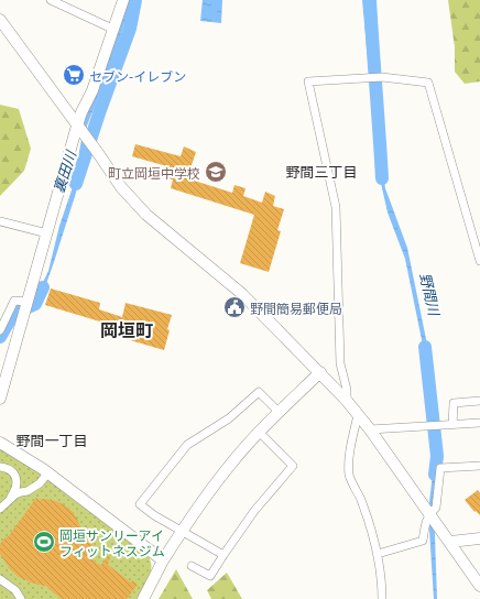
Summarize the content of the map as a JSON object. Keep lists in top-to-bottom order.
{
  "districts": ["野間三丁目", "岡垣町", "野間一丁目"],
  "water": ["裏田川", "野間川"],
  "places": {
    "supermarket": ["セブン-イレブン"],
    "school or university": ["町立岡垣中学校"],
    "public building": ["野間簡易郵便局"],
    "sports": ["岡垣サンリーアイ フィットネスジム"]
  }
}
